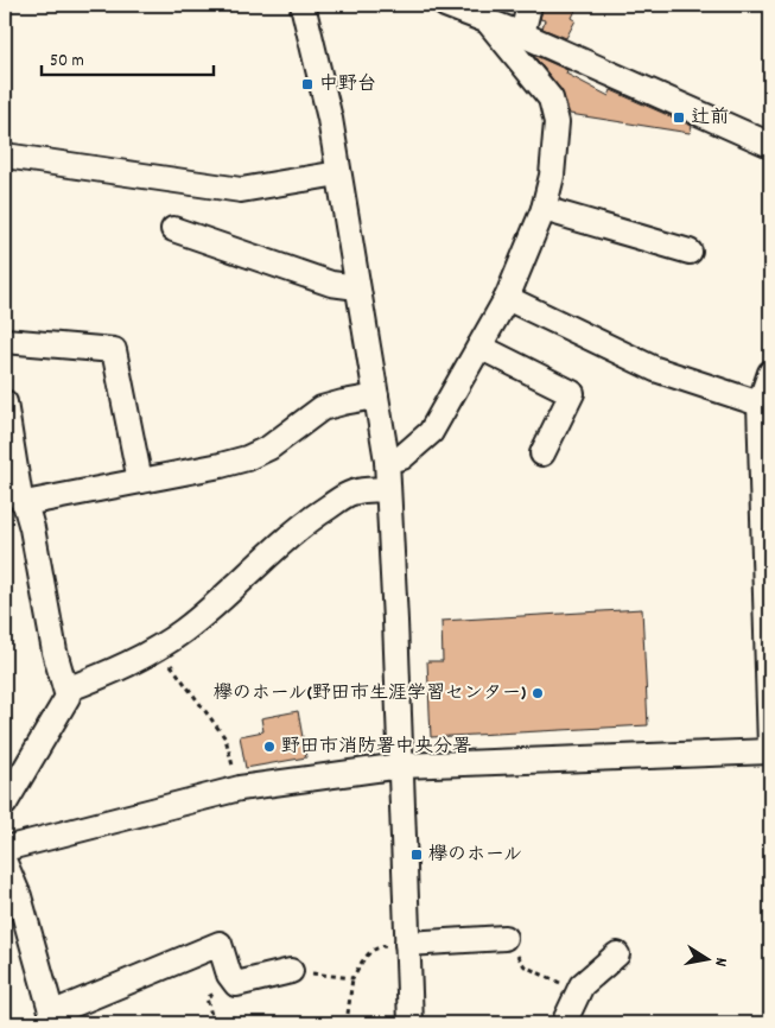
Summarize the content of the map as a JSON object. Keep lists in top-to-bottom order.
{
  "places": {
    "transit": ["中野台", "辻前", "欅のホール"],
    "other": ["欅のホール(野田市生涯学習センター)", "野田市消防署中央分署"]
  },
  "scale_bar": "50 m",
  "north": "right"
}
